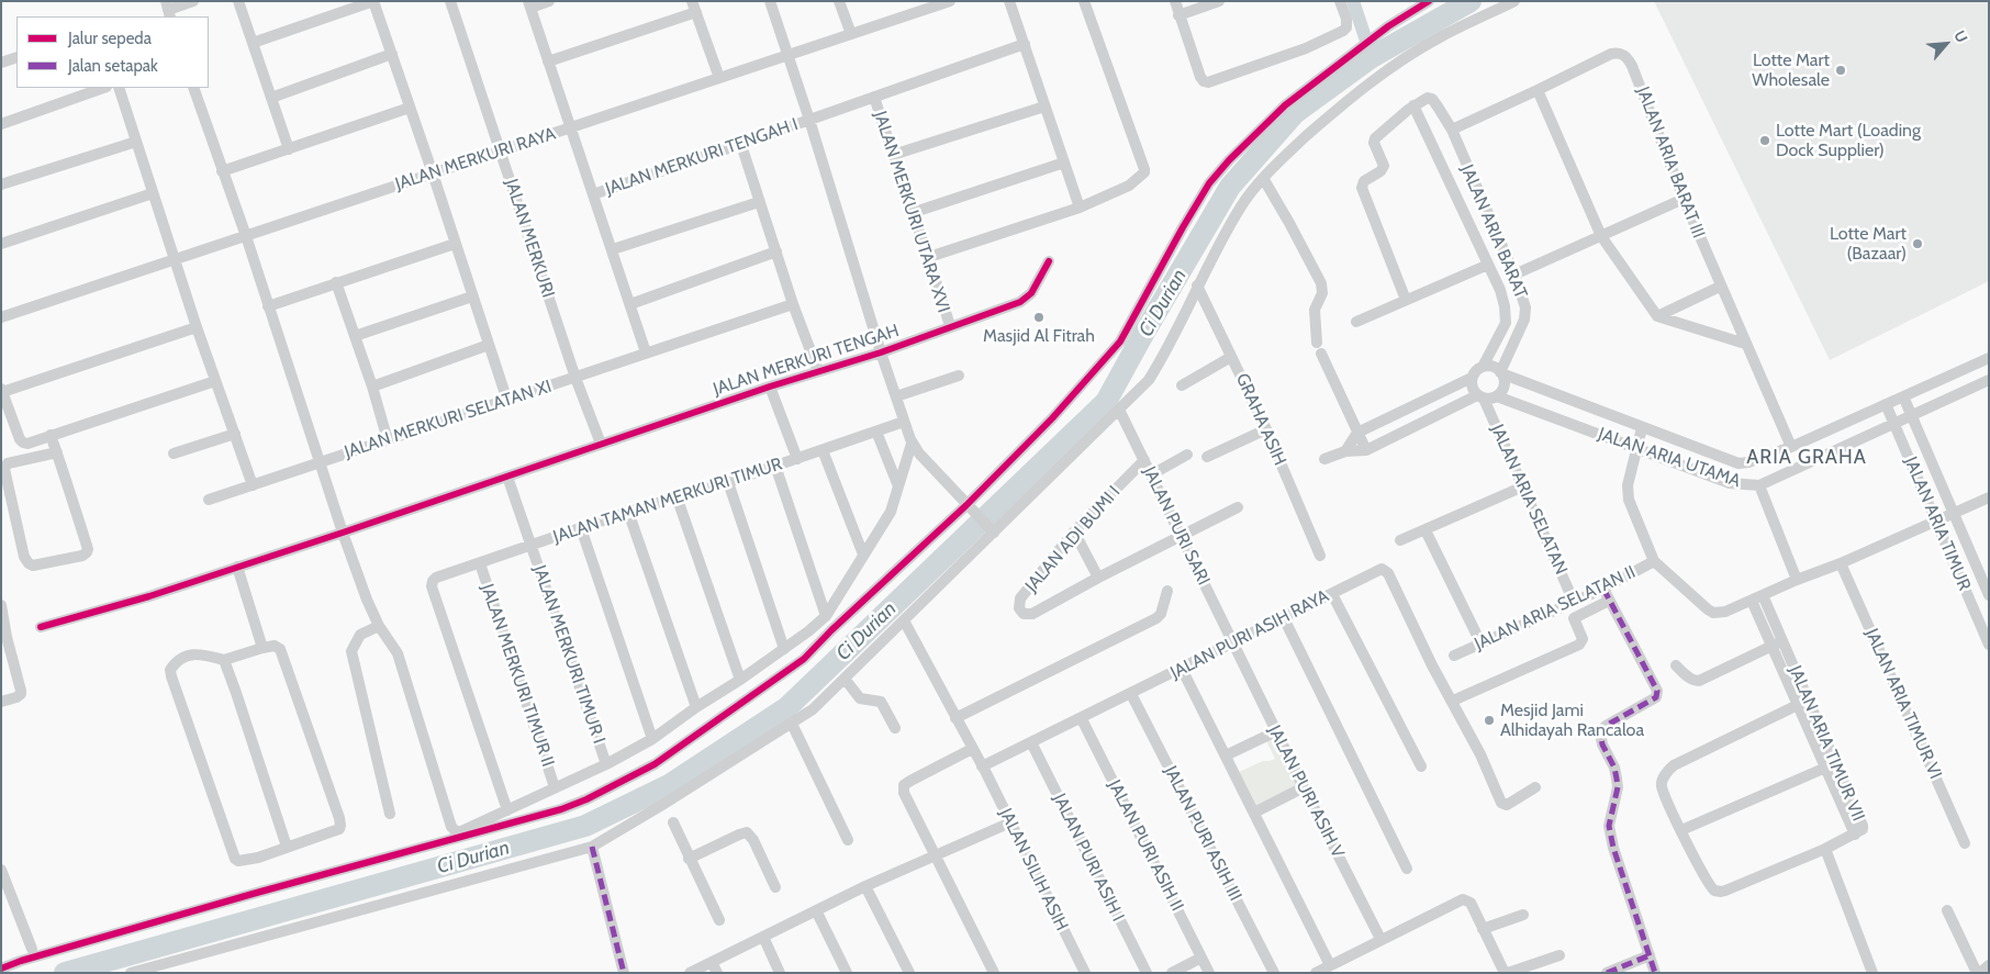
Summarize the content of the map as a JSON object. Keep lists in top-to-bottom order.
{
  "streets": {
    "street": [
      "JALAN MERKURI TENGAH I",
      "JALAN MERKURI RAYA",
      "JALAN ARIA BARAT III",
      "JALAN MERKURI UTARA XVI",
      "JALAN ARIA BARAT",
      "JALAN MERKURI",
      "JALAN MERKURI TENGAH",
      "JALAN MERKURI SELATAN XI",
      "GRAHA ASIH",
      "JALAN ARIA UTAMA",
      "JALAN ARIA SELATAN",
      "JALAN TAMAN MERKURI TIMUR",
      "JALAN ARIA TIMUR",
      "JALAN PURI SARI",
      "JALAN ADI BUMI I",
      "JALAN ARIA SELATAN II",
      "JALAN PURI ASIH RAYA",
      "JALAN MERKURI TIMUR I",
      "JALAN MERKURI TIMUR II",
      "JALAN ARIA TIMUR VI",
      "JALAN ARIA TIMUR VII",
      "JALAN PURI ASIH V",
      "JALAN PURI ASIH III",
      "JALAN PURI ASIH II",
      "JALAN PURI ASIH I",
      "JALAN SILIH ASIH"
    ]
  },
  "crossings": [
    ["JALAN MERKURI TENGAH I", "JALAN MERKURI UTARA XVI"],
    ["JALAN MERKURI RAYA", "JALAN MERKURI"],
    ["JALAN ARIA BARAT III", "JALAN ARIA BARAT"],
    ["JALAN ARIA BARAT III", "JALAN ARIA UTAMA"],
    ["JALAN MERKURI UTARA XVI", "JALAN MERKURI TENGAH"],
    ["JALAN ARIA BARAT", "JALAN ARIA UTAMA"],
    ["JALAN ARIA BARAT", "JALAN ARIA SELATAN"],
    ["JALAN MERKURI", "JALAN MERKURI TENGAH"],
    ["JALAN MERKURI", "JALAN MERKURI SELATAN XI"],
    ["JALAN MERKURI TENGAH", "JALAN MERKURI TIMUR I"],
    ["JALAN ARIA UTAMA", "JALAN ARIA SELATAN"],
    ["JALAN ARIA UTAMA", "JALAN ARIA TIMUR"],
    ["JALAN ARIA SELATAN", "JALAN ARIA SELATAN II"],
    ["JALAN TAMAN MERKURI TIMUR", "JALAN MERKURI TIMUR I"],
    ["JALAN TAMAN MERKURI TIMUR", "JALAN MERKURI TIMUR II"],
    ["JALAN PURI SARI", "JALAN ADI BUMI I"],
    ["JALAN PURI SARI", "JALAN PURI ASIH RAYA"],
    ["JALAN PURI SARI", "JALAN PURI ASIH V"],
    ["JALAN PURI ASIH RAYA", "JALAN PURI ASIH V"],
    ["JALAN PURI ASIH RAYA", "JALAN PURI ASIH III"],
    ["JALAN PURI ASIH RAYA", "JALAN PURI ASIH II"],
    ["JALAN PURI ASIH RAYA", "JALAN PURI ASIH I"],
    ["JALAN PURI ASIH RAYA", "JALAN SILIH ASIH"]
  ],
  "districts": ["ARIA GRAHA"],
  "water": ["Ci Durian"],
  "places": [
    "Lotte Mart Wholesale",
    "Lotte Mart (Loading Dock Supplier)",
    "Lotte Mart (Bazaar)",
    "Masjid Al Fitrah",
    "Mesjid Jami Alhidayah Rancaloa"
  ],
  "legend": ["Jalur sepeda", "Jalan setapak"],
  "north": "top right"
}
